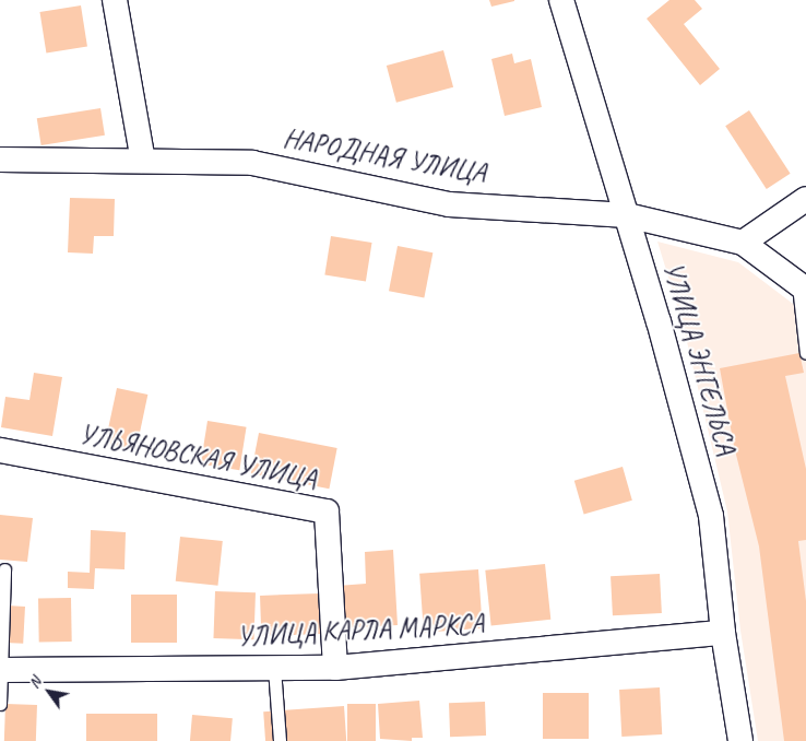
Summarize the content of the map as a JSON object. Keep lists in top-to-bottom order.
{
  "streets": {
    "street": [
      "НАРОДНАЯ УЛИЦА",
      "УЛИЦА ЭНГЕЛЬСА",
      "УЛЬЯНОВСКАЯ УЛИЦА",
      "УЛИЦА КАРЛА МАРКСА"
    ]
  },
  "crossings": [
    ["НАРОДНАЯ УЛИЦА", "УЛИЦА ЭНГЕЛЬСА"],
    ["УЛИЦА ЭНГЕЛЬСА", "УЛИЦА КАРЛА МАРКСА"],
    ["УЛЬЯНОВСКАЯ УЛИЦА", "УЛИЦА КАРЛА МАРКСА"]
  ],
  "north": "top left"
}
